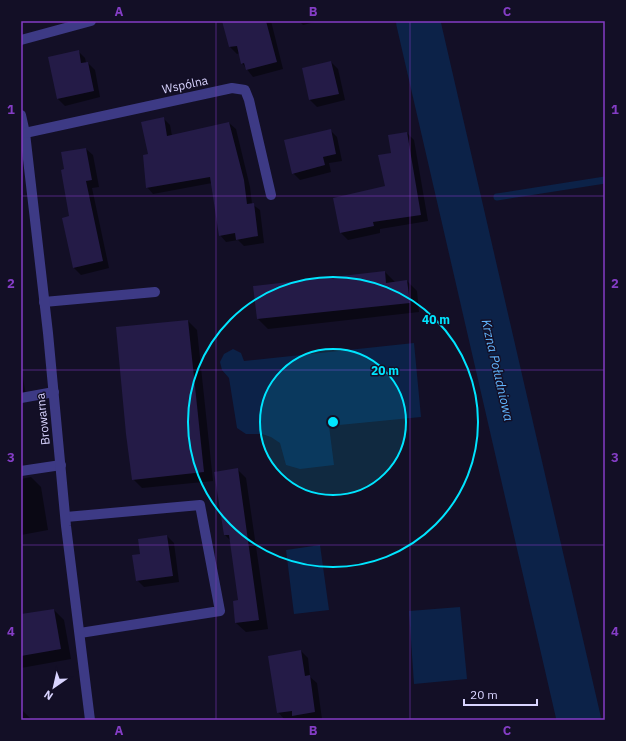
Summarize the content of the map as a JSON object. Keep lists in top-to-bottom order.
{
  "streets": {
    "street": ["Wspólna", "Browarna"]
  },
  "crossings": [
    ["Wspólna", "Browarna"]
  ],
  "water": ["Krzna Południowa"],
  "scale_bar": "20 m",
  "north": "bottom left",
  "grid": {
    "columns": ["A", "B", "C"],
    "rows": [
      "1",
      "2",
      "3",
      "4"
    ]
  },
  "rings": ["40 m", "20 m"]
}
